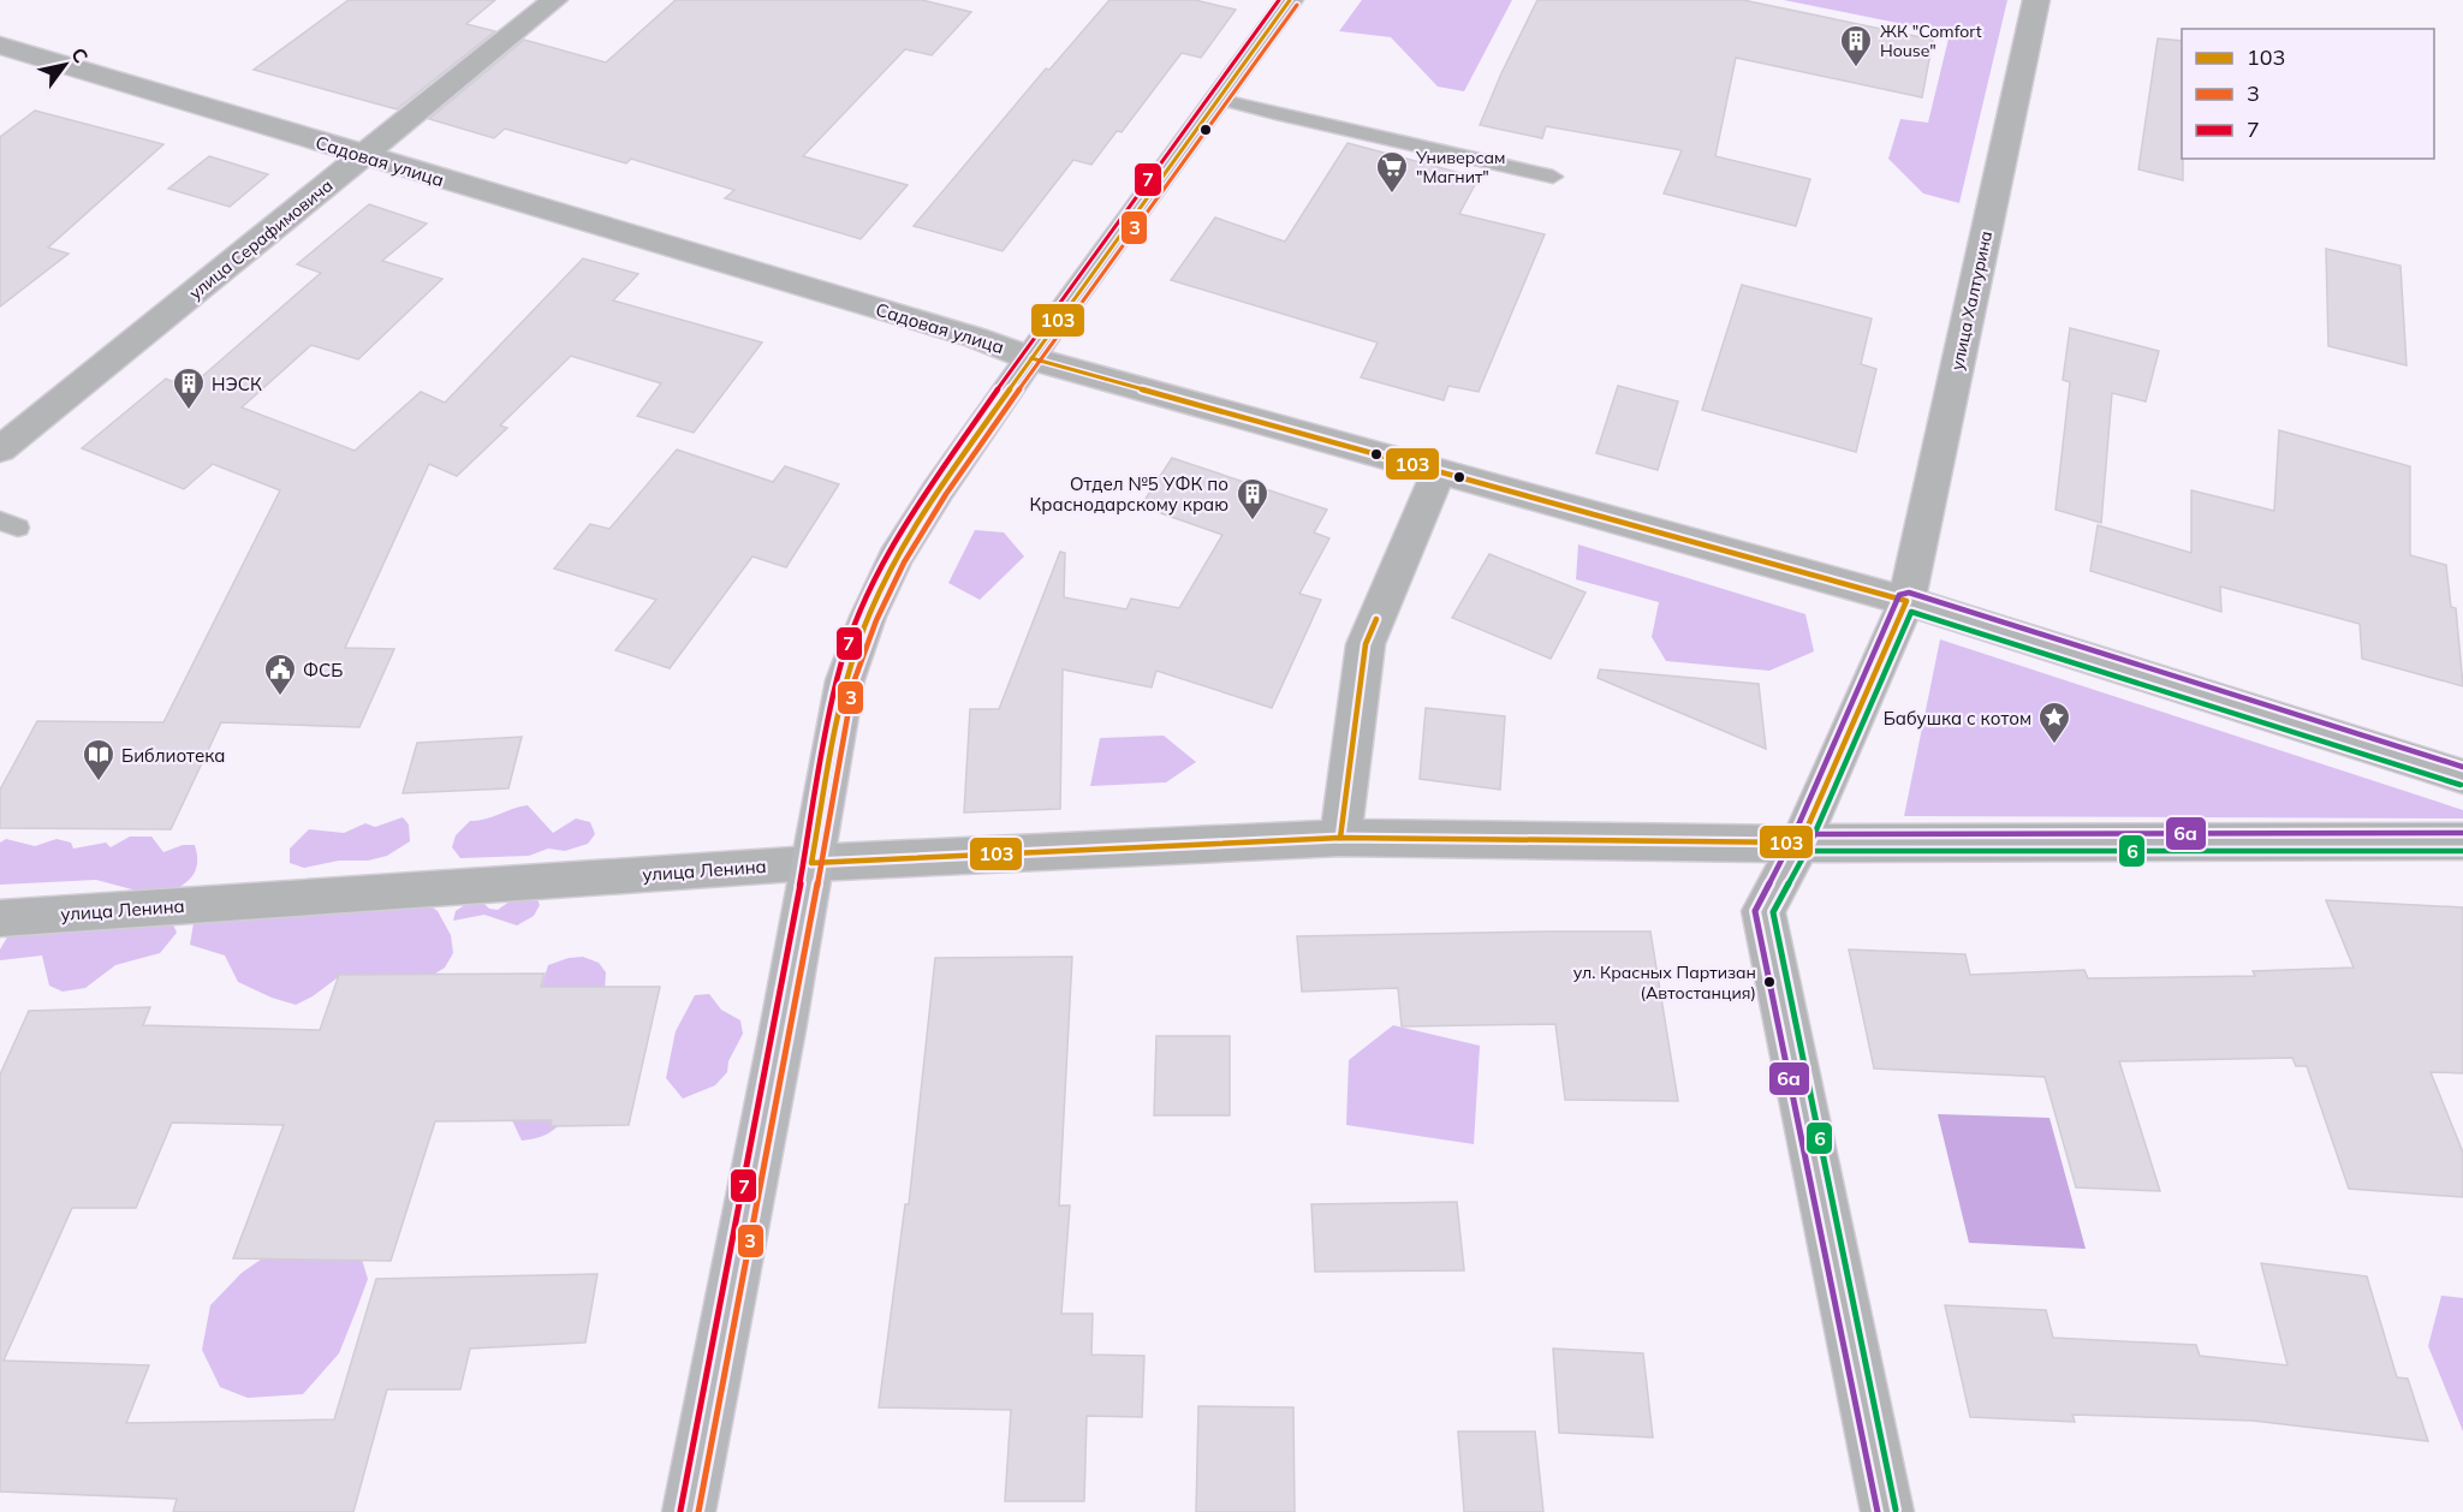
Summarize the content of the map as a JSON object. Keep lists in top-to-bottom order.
{
  "streets": {
    "street": [
      "Садовая улица",
      "улица Серафимовича",
      "улица Халтурина",
      "улица Ленина"
    ]
  },
  "crossings": [
    ["Садовая улица", "улица Серафимовича"],
    ["Садовая улица", "улица Халтурина"],
    ["улица Халтурина", "улица Ленина"]
  ],
  "places": {
    "building": ["ЖК \"Comfort House\"", "НЭСК", "Отдел №5 УФК по Краснодарскому краю"],
    "supermarket": ["Универсам \"Магнит\""],
    "public building": ["ФСБ"],
    "place": ["Бабушка с котом"],
    "library": ["Библиотека"],
    "other": ["ул. Красных Партизан (Автостанция)"]
  },
  "lines": [
    "transit line 103",
    "transit line 7",
    "transit line 3",
    "transit line 6а",
    "transit line 6"
  ],
  "legend": ["103", "3", "7"],
  "north": "top right"
}
